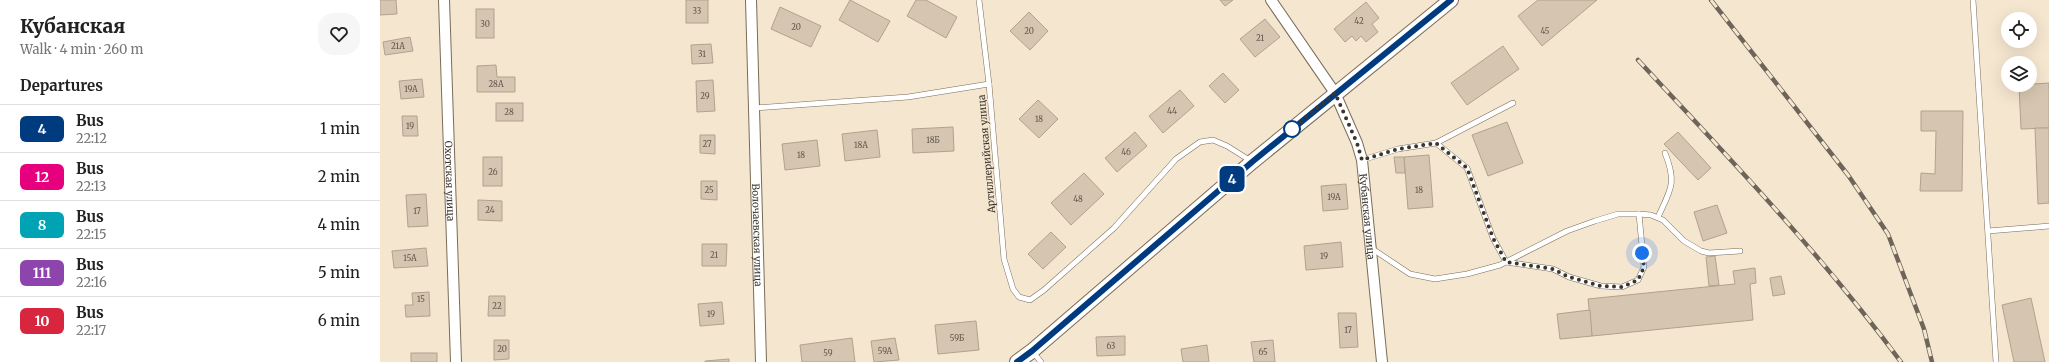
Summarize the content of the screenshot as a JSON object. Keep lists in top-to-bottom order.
{
  "streets": {
    "street": ["Охотская улица", "Кубанская улица", "Волочаевская улица"],
    "lane": ["Артиллерийская улица"]
  },
  "lines": ["bus line 4"],
  "house_numbers": [
    "33",
    "42",
    "30",
    "20",
    "20",
    "45",
    "21",
    "21А",
    "31",
    "28А",
    "19А",
    "29",
    "44",
    "28",
    "18",
    "19",
    "18Б",
    "27",
    "18А",
    "46",
    "18",
    "26",
    "25",
    "18",
    "19А",
    "48",
    "24",
    "17",
    "21",
    "19",
    "15А",
    "15",
    "22",
    "19",
    "17",
    "59Б",
    "63",
    "20",
    "59А",
    "65",
    "59"
  ],
  "page": {
    "heading": [
      ["Кубанская", "Walk · 4 min · 260 m"],
      "Departures"
    ],
    "on_map": "4",
    "list": [
      {
        "mark": "4",
        "name": "Bus",
        "note": "22:12",
        "value": "1 min"
      },
      {
        "mark": "12",
        "name": "Bus",
        "note": "22:13",
        "value": "2 min"
      },
      {
        "mark": "8",
        "name": "Bus",
        "note": "22:15",
        "value": "4 min"
      },
      {
        "mark": "111",
        "name": "Bus",
        "note": "22:16",
        "value": "5 min"
      },
      {
        "mark": "10",
        "name": "Bus",
        "note": "22:17",
        "value": "6 min"
      }
    ]
  }
}
